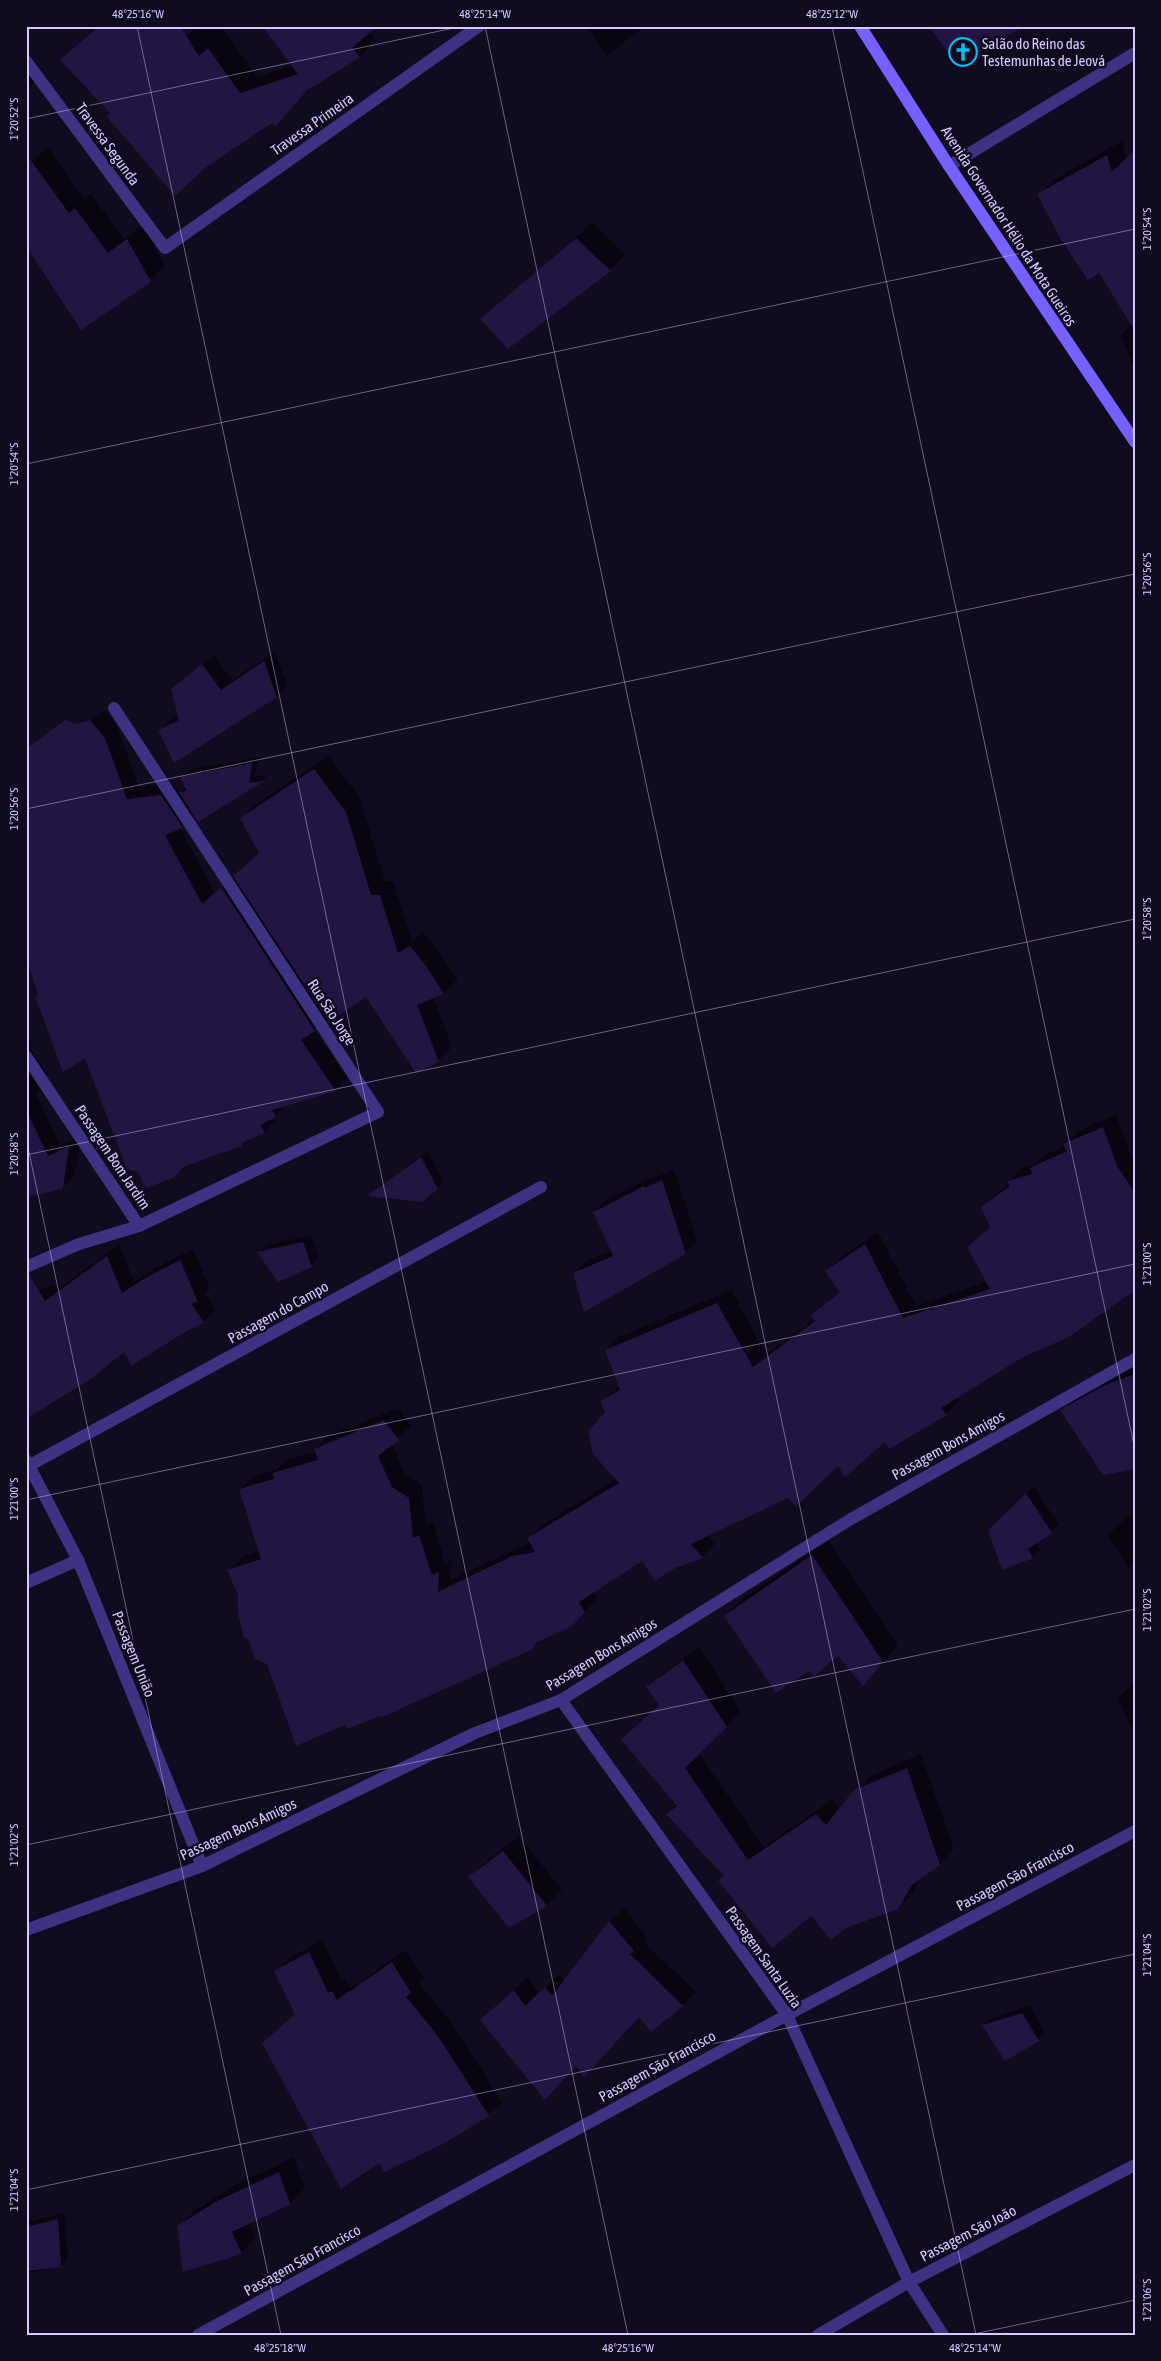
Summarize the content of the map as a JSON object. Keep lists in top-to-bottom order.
{
  "streets": {
    "main road": ["Avenida Governador Hélio da Mota Gueiros"],
    "street": [
      "Travessa Primeira",
      "Travessa Segunda",
      "Rua São Jorge",
      "Passagem Bom Jardim",
      "Passagem do Campo",
      "Passagem Bons Amigos",
      "Passagem União",
      "Passagem São Francisco",
      "Passagem Santa Luzia",
      "Passagem São João"
    ]
  },
  "crossings": [
    ["Travessa Primeira", "Travessa Segunda"],
    ["Rua São Jorge", "Passagem Bom Jardim"],
    ["Passagem do Campo", "Passagem União"],
    ["Passagem Bons Amigos", "Passagem União"],
    ["Passagem Bons Amigos", "Passagem Santa Luzia"],
    ["Passagem São Francisco", "Passagem Santa Luzia"],
    ["Passagem Santa Luzia", "Passagem São João"]
  ],
  "places": {
    "church": ["Salão do Reino das Testemunhas de Jeová"]
  },
  "coordinates": [
    "48°25'16\"W",
    "48°25'14\"W",
    "48°25'12\"W",
    "1°20'52\"S",
    "1°20'54\"S",
    "1°20'56\"S",
    "1°20'58\"S",
    "1°21'00\"S",
    "1°21'02\"S",
    "1°21'04\"S",
    "1°21'06\"S",
    "48°25'18\"W"
  ]
}
